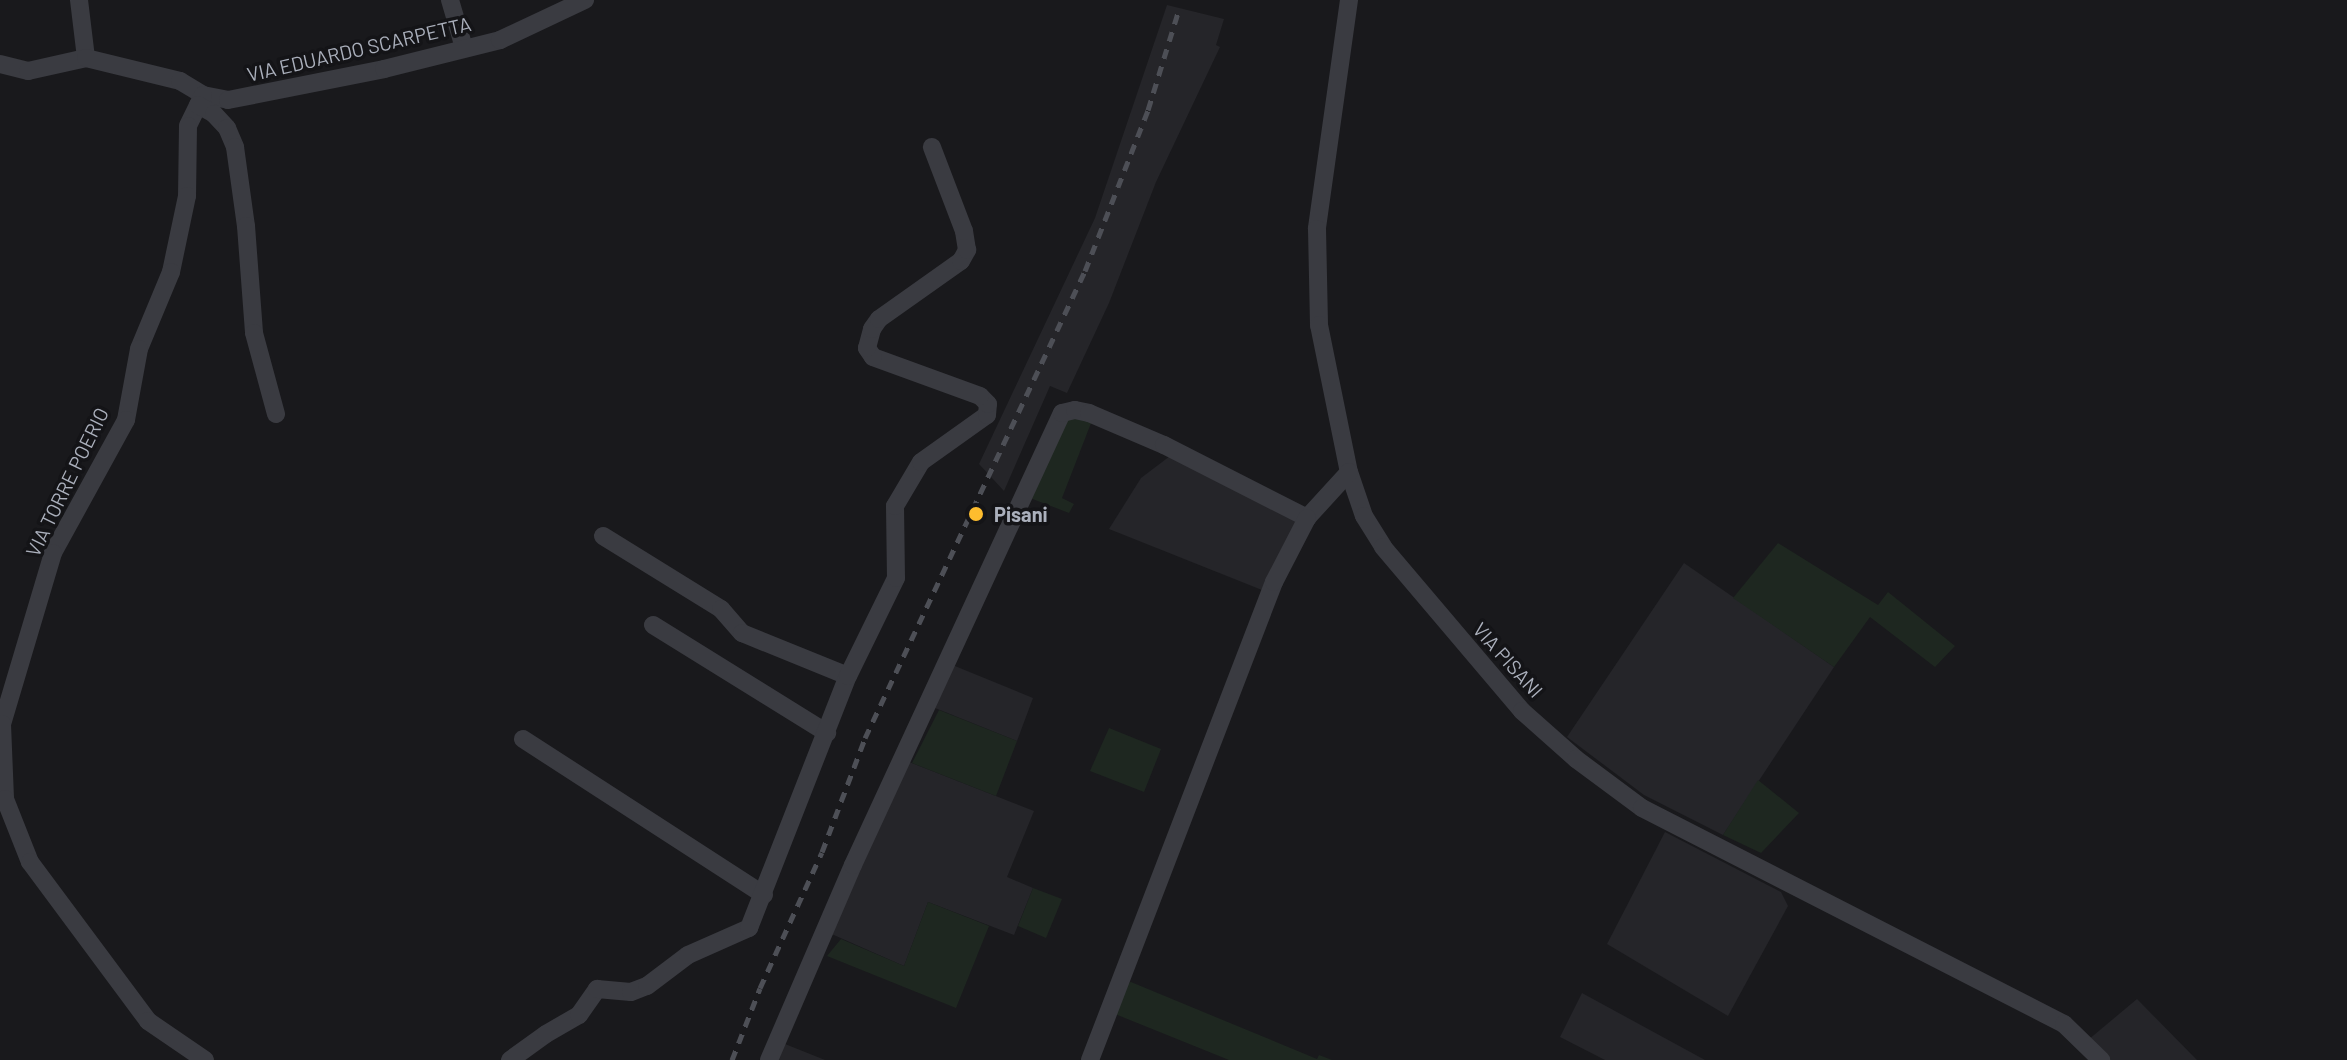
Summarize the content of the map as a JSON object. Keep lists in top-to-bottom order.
{
  "streets": {
    "street": ["VIA EDUARDO SCARPETTA", "VIA TORRE POERIO", "VIA PISANI"]
  },
  "crossings": [
    ["VIA EDUARDO SCARPETTA", "VIA TORRE POERIO"]
  ],
  "places": ["Pisani"]
}
